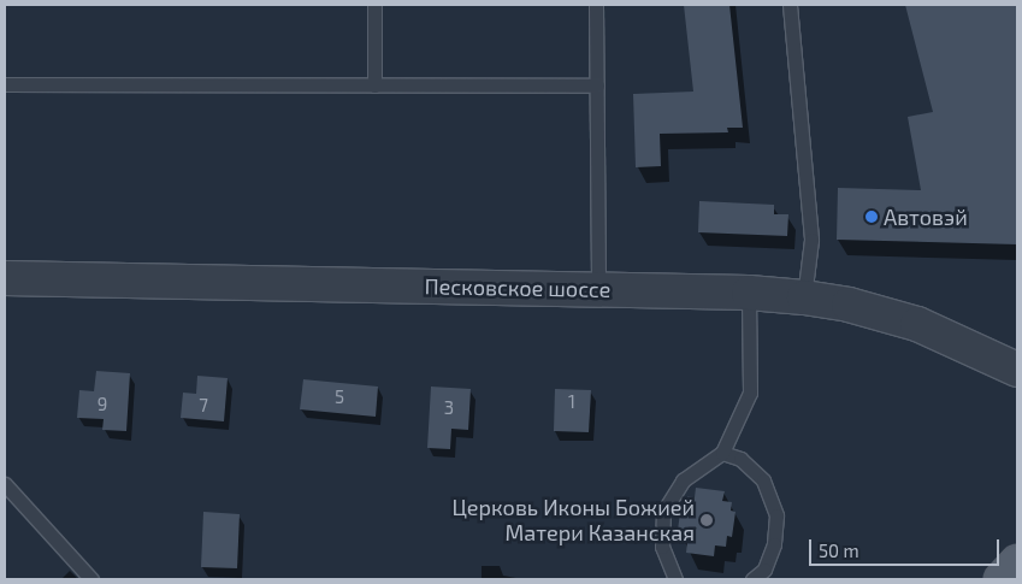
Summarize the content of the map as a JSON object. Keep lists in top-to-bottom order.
{
  "streets": {
    "street": ["Песковское шоссе"]
  },
  "places": ["Автовэй", "Церковь Иконы Божией Матери Казанская"],
  "house_numbers": [
    "5",
    "1",
    "9",
    "7",
    "3"
  ],
  "scale_bar": "50 m"
}
